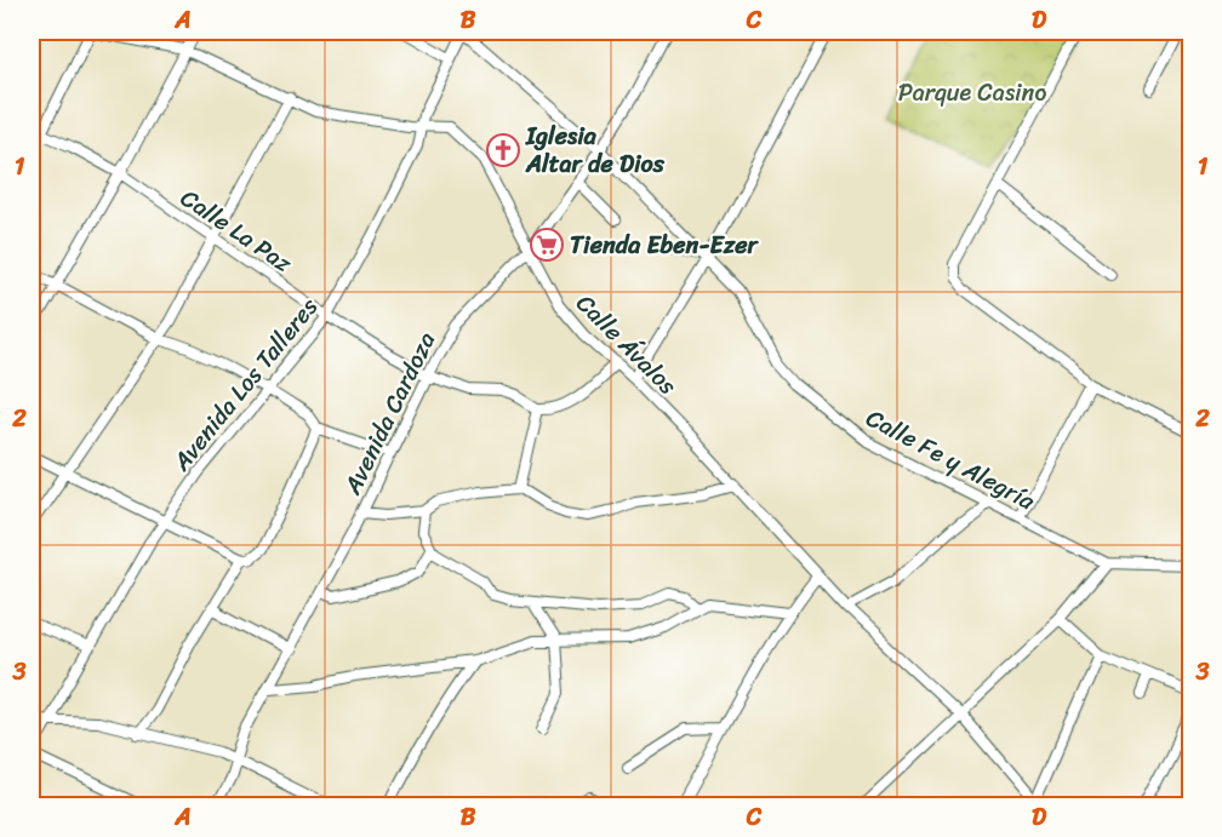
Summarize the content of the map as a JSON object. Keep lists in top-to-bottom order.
{
  "streets": {
    "street": [
      "Calle La Paz",
      "Calle Ávalos",
      "Avenida Los Talleres",
      "Avenida Cardoza",
      "Calle Fe y Alegría"
    ]
  },
  "crossings": [
    ["Calle La Paz", "Avenida Los Talleres"],
    ["Calle La Paz", "Avenida Cardoza"],
    ["Calle Ávalos", "Avenida Los Talleres"],
    ["Calle Ávalos", "Avenida Cardoza"],
    ["Avenida Los Talleres", "Calle Fe y Alegría"],
    ["Avenida Cardoza", "Calle Fe y Alegría"]
  ],
  "parks": ["Parque Casino"],
  "places": {
    "church": ["Iglesia Altar de Dios"],
    "supermarket": ["Tienda Eben-Ezer"]
  },
  "grid": {
    "columns": [
      "A",
      "B",
      "C",
      "D"
    ],
    "rows": ["1", "2", "3"]
  }
}
